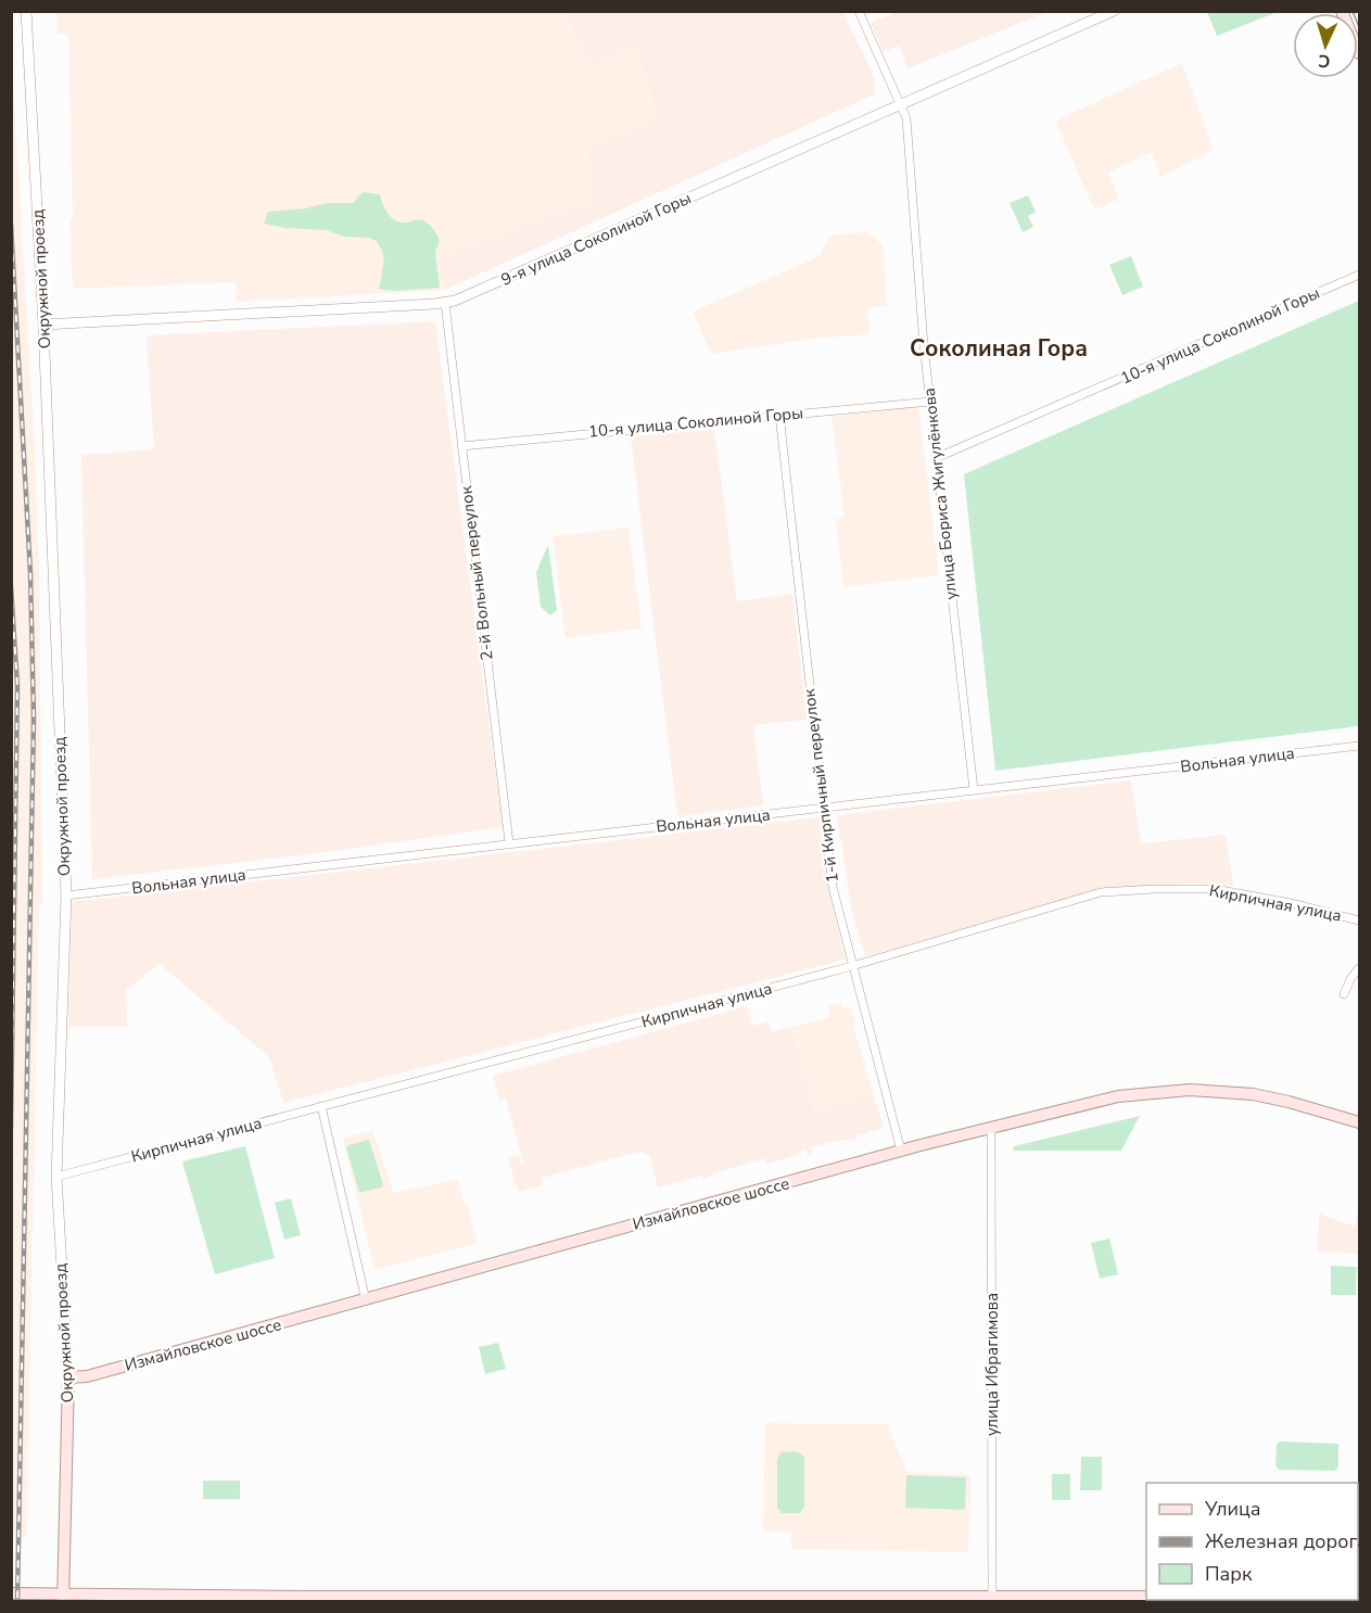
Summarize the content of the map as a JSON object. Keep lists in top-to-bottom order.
{
  "streets": {
    "main road": ["Окружной проезд", "Измайловское шоссе"],
    "street": [
      "9-я улица Соколиной Горы",
      "10-я улица Соколиной Горы",
      "улица Бориса Жигулёнкова",
      "2-й Вольный переулок",
      "Вольная улица",
      "1-й Кирпичный переулок",
      "Кирпичная улица",
      "улица Ибрагимова"
    ]
  },
  "crossings": [
    ["9-я улица Соколиной Горы", "Окружной проезд"],
    ["9-я улица Соколиной Горы", "улица Бориса Жигулёнкова"],
    ["9-я улица Соколиной Горы", "2-й Вольный переулок"],
    ["Окружной проезд", "Вольная улица"],
    ["Окружной проезд", "Кирпичная улица"],
    ["Окружной проезд", "Измайловское шоссе"],
    ["10-я улица Соколиной Горы", "улица Бориса Жигулёнкова"],
    ["10-я улица Соколиной Горы", "2-й Вольный переулок"],
    ["10-я улица Соколиной Горы", "1-й Кирпичный переулок"],
    ["улица Бориса Жигулёнкова", "Вольная улица"],
    ["2-й Вольный переулок", "Вольная улица"],
    ["Вольная улица", "1-й Кирпичный переулок"],
    ["1-й Кирпичный переулок", "Кирпичная улица"],
    ["1-й Кирпичный переулок", "Измайловское шоссе"],
    ["Измайловское шоссе", "улица Ибрагимова"]
  ],
  "districts": ["Соколиная Гора"],
  "legend": ["Улица", "Железная дорога", "Парк"],
  "north": "bottom"
}
